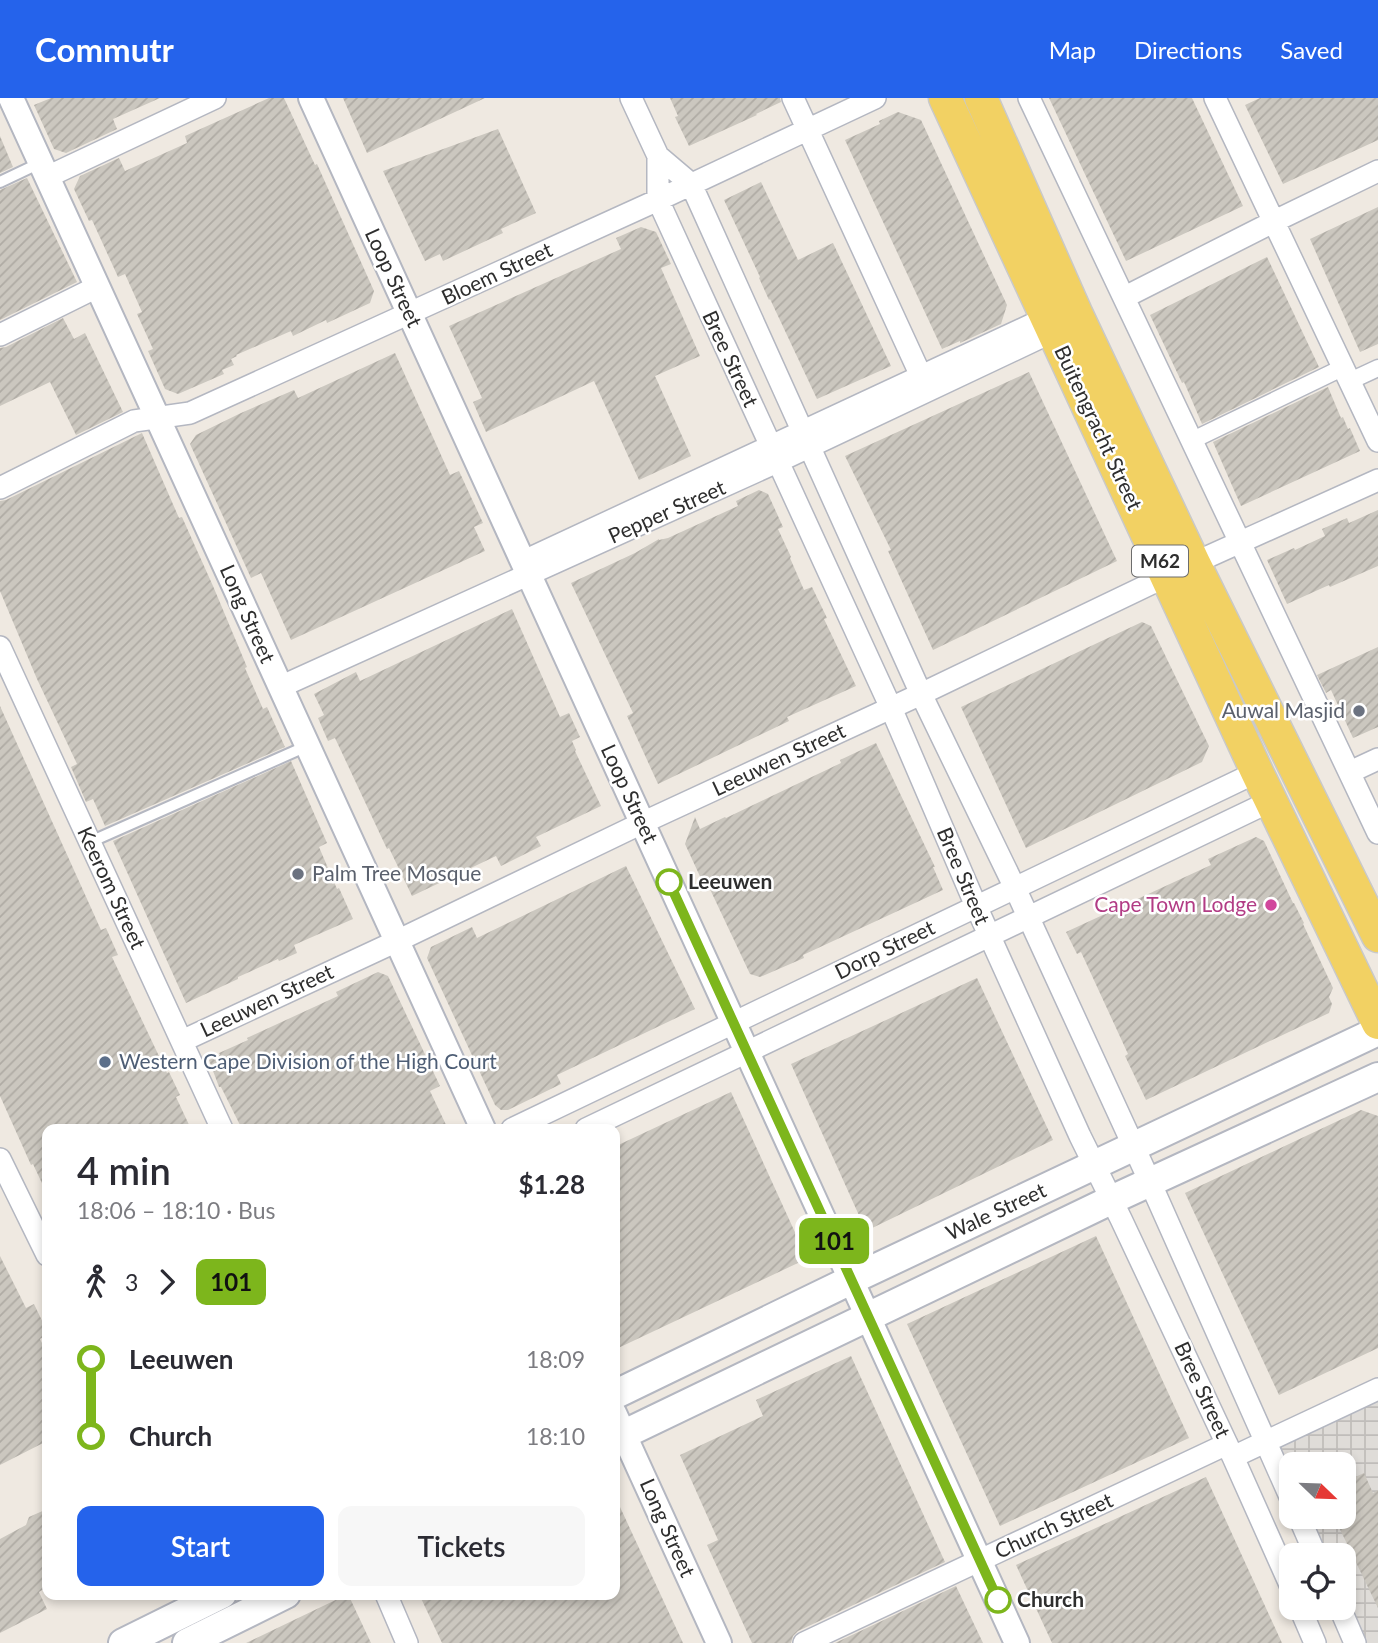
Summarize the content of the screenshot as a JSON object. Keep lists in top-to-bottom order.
{
  "streets": {
    "main road": ["Buitengracht Street", "M62", "Wale Street"],
    "street": [
      "Bloem Street",
      "Loop Street",
      "Bree Street",
      "Pepper Street",
      "Long Street",
      "Leeuwen Street",
      "Keerom Street",
      "Dorp Street",
      "Church Street"
    ]
  },
  "crossings": [
    ["Bloem Street", "Loop Street"],
    ["Bloem Street", "Bree Street"],
    ["Bloem Street", "Long Street"],
    ["Loop Street", "Pepper Street"],
    ["Loop Street", "Leeuwen Street"],
    ["Loop Street", "Dorp Street"],
    ["Loop Street", "Wale Street"],
    ["Loop Street", "Church Street"],
    ["Bree Street", "Pepper Street"],
    ["Bree Street", "Leeuwen Street"],
    ["Bree Street", "Dorp Street"],
    ["Bree Street", "Wale Street"],
    ["Bree Street", "Church Street"],
    ["Buitengracht Street", "Pepper Street"],
    ["Buitengracht Street", "Leeuwen Street"],
    ["Buitengracht Street", "Dorp Street"],
    ["Pepper Street", "Long Street"],
    ["Long Street", "Leeuwen Street"],
    ["Leeuwen Street", "Keerom Street"]
  ],
  "places": [
    "Auwal Masjid",
    "Palm Tree Mosque",
    "Leeuwen",
    "Cape Town Lodge",
    "Western Cape Division of the High Court",
    "Church"
  ],
  "lines": ["bus line 101"],
  "north": "bottom right",
  "page": {
    "header": "Commutr",
    "nav": ["Map", "Directions", "Saved"],
    "on_map": "101",
    "heading": ["4 min", "18:06 – 18:10 · Bus", "$1.28"],
    "legs": ["3", "101"],
    "list": [
      {
        "name": "Leeuwen",
        "value": "18:09"
      },
      {
        "name": "Church",
        "value": "18:10"
      }
    ],
    "buttons": ["Start", "Tickets"]
  }
}
